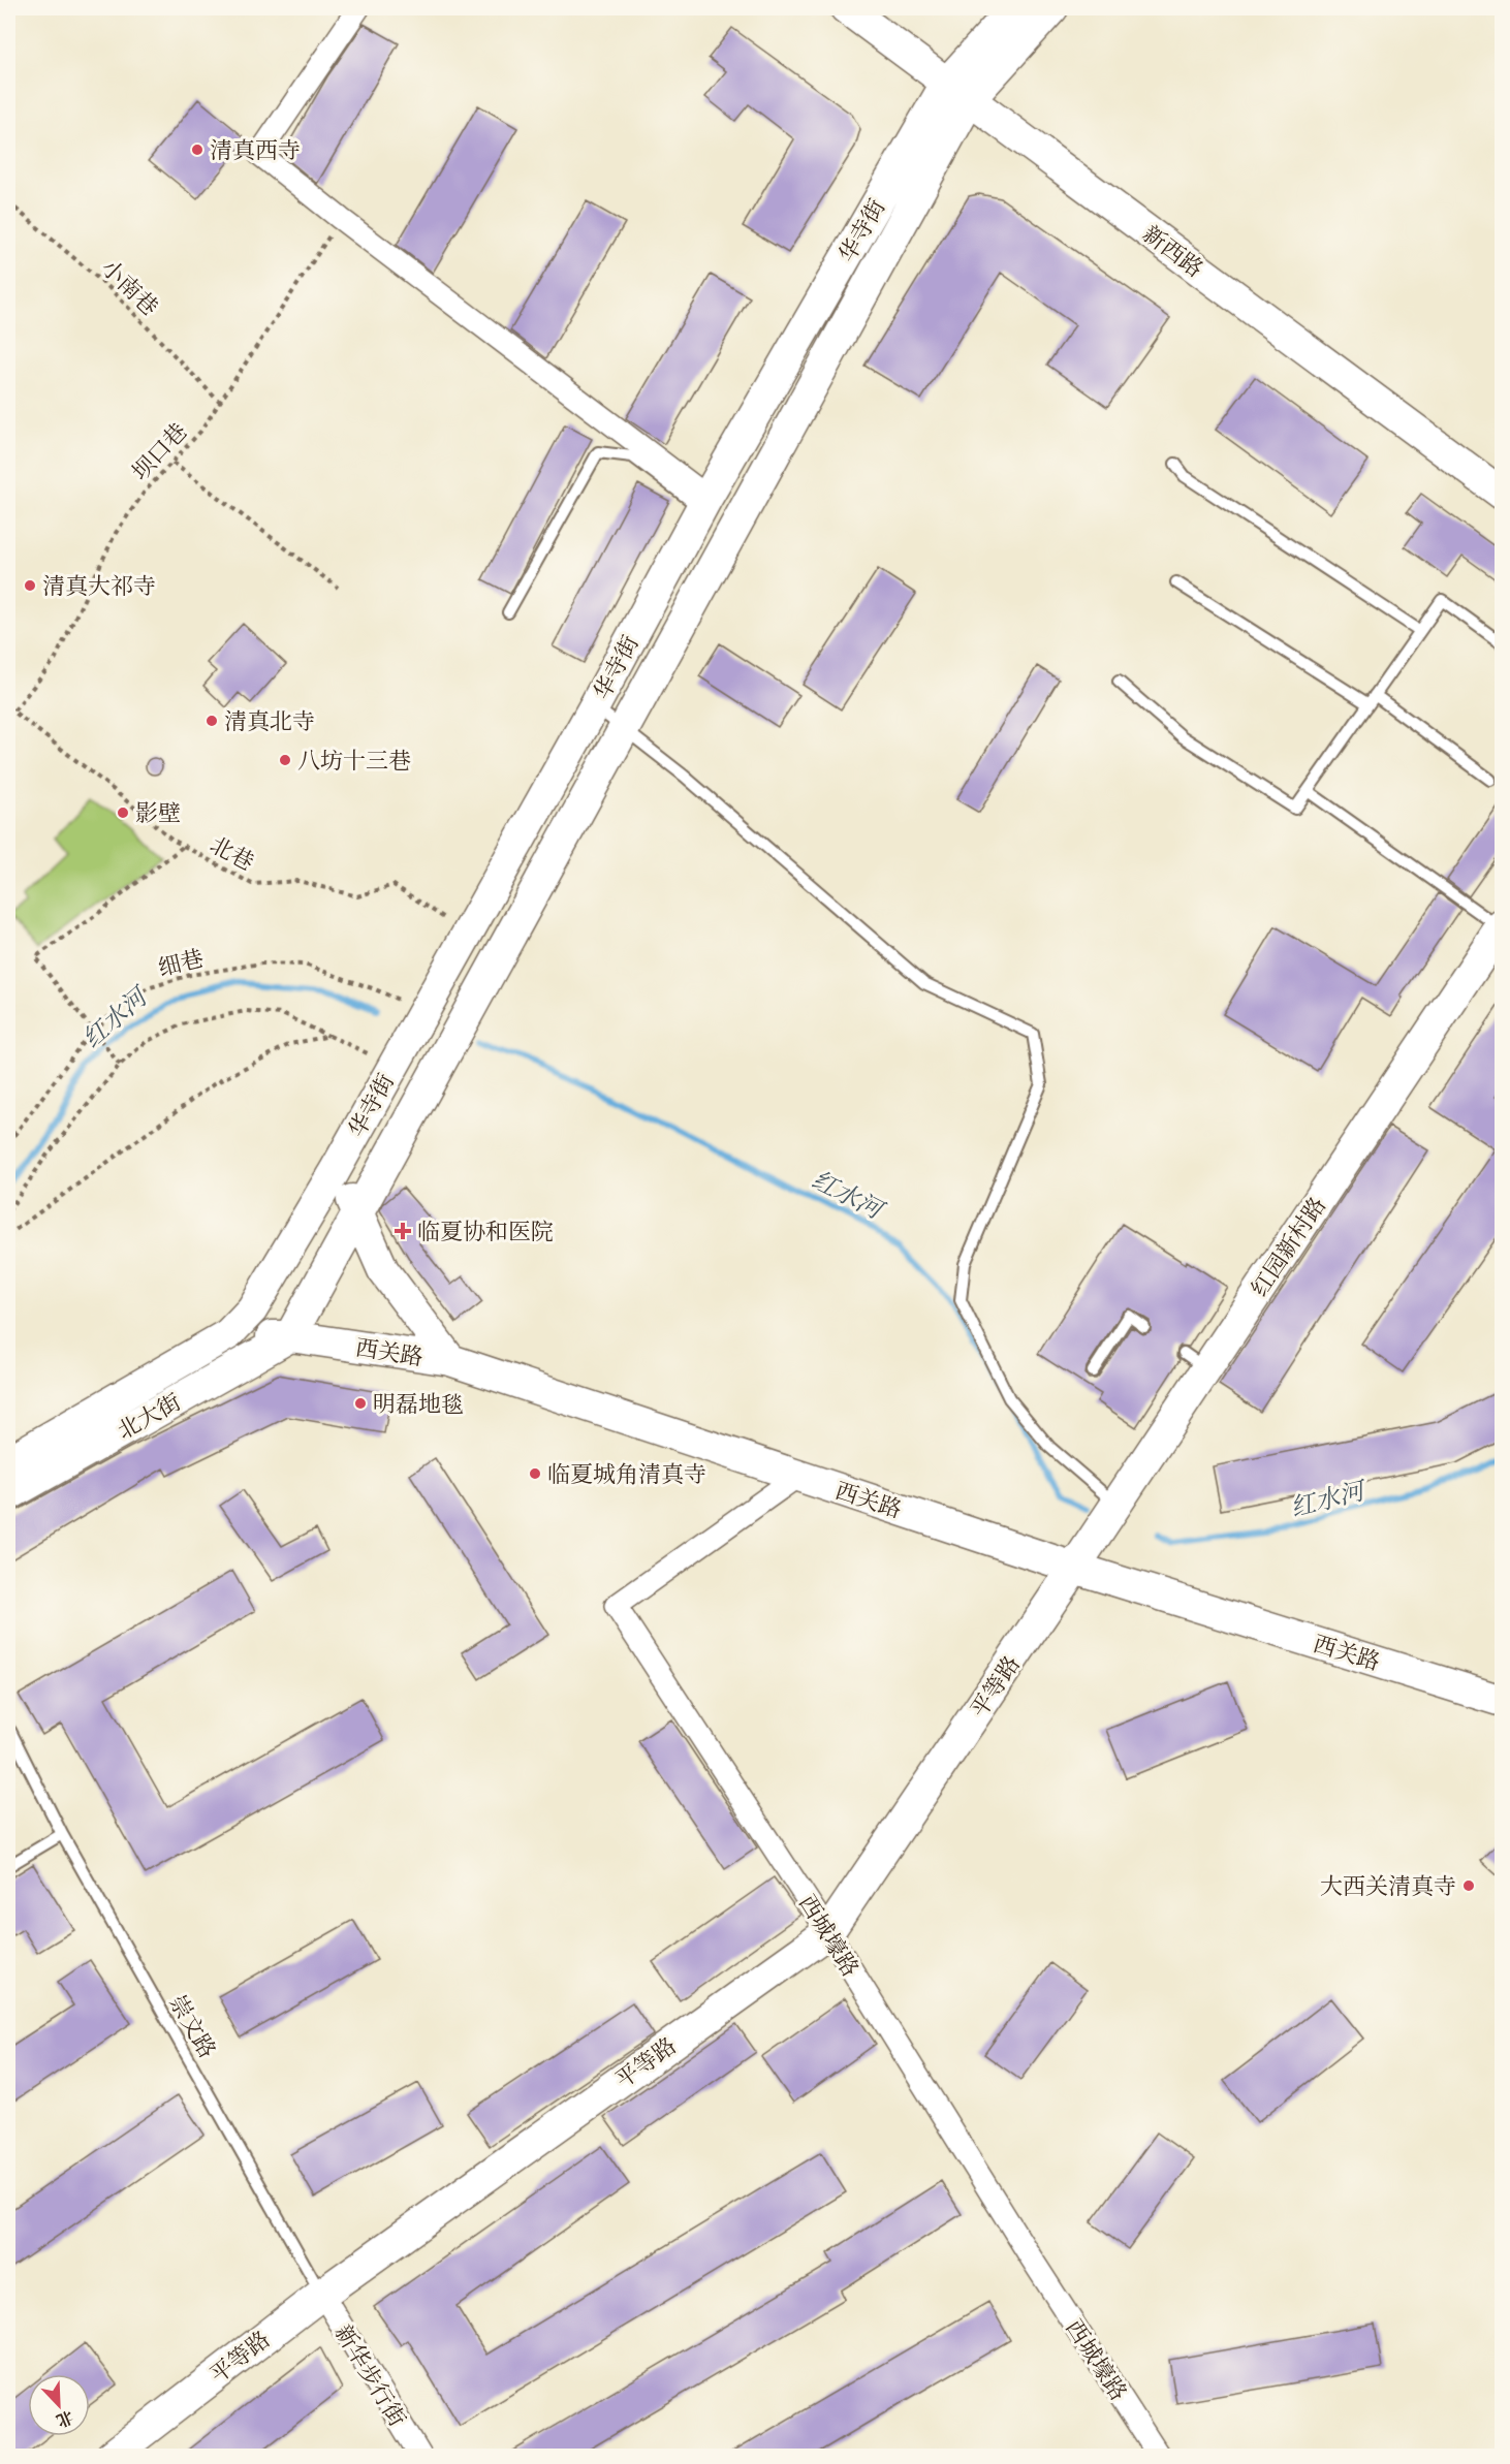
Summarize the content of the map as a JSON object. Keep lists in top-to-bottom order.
{
  "streets": {
    "main road": [
      "华寺街",
      "新西路",
      "红园新村路",
      "西关路",
      "北大街",
      "平等路"
    ],
    "street": ["西城壕路", "新华步行街"],
    "lane": ["崇文路"],
    "path": [
      "小南巷",
      "坝口巷",
      "北巷",
      "细巷"
    ]
  },
  "crossings": [
    ["华寺街", "新西路"],
    ["华寺街", "北巷"],
    ["华寺街", "细巷"],
    ["华寺街", "西关路"],
    ["华寺街", "北大街"],
    ["小南巷", "坝口巷"],
    ["坝口巷", "北巷"],
    ["红园新村路", "西关路"],
    ["红园新村路", "平等路"],
    ["西关路", "北大街"],
    ["西关路", "平等路"],
    ["西关路", "西城壕路"],
    ["平等路", "西城壕路"],
    ["平等路", "崇文路"],
    ["平等路", "新华步行街"],
    ["崇文路", "新华步行街"]
  ],
  "water": ["红水河"],
  "places": {
    "other": [
      "清真西寺",
      "清真大祁寺",
      "清真北寺",
      "八坊十三巷",
      "影壁",
      "明磊地毯",
      "临夏城角清真寺",
      "大西关清真寺"
    ],
    "health": ["临夏协和医院"]
  },
  "north": "bottom right"
}
